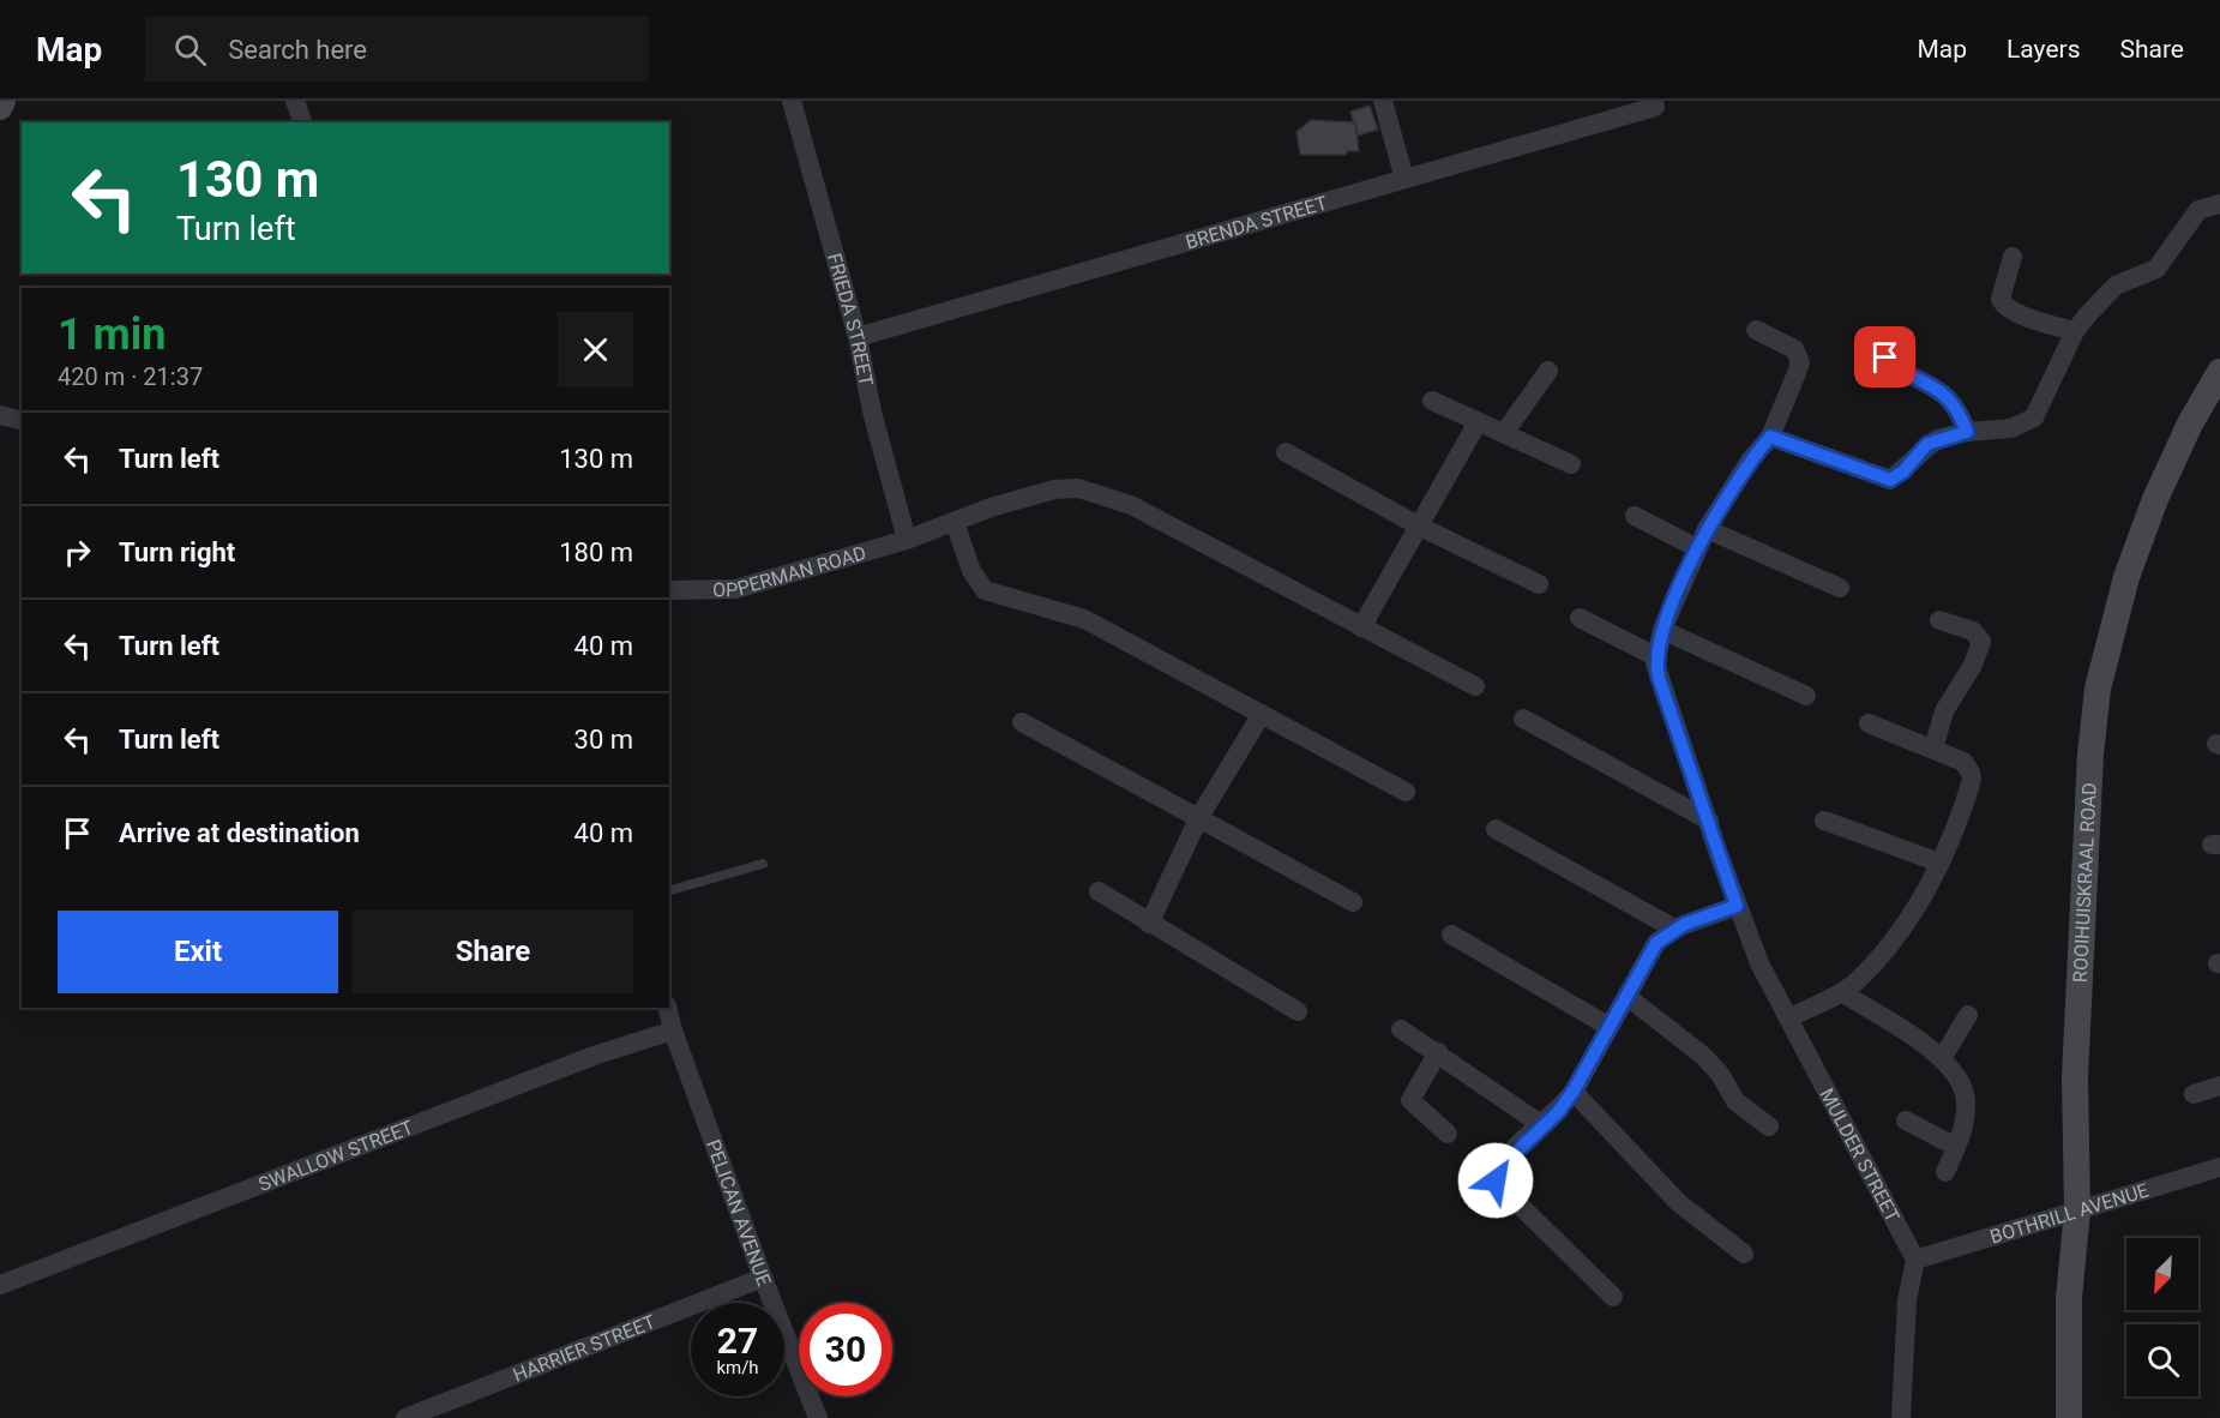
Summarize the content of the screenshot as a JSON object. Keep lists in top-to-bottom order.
{
  "streets": {
    "main road": ["ROOIHUISKRAAL ROAD"],
    "street": [
      "BRENDA STREET",
      "FRIEDA STREET",
      "OPPERMAN ROAD",
      "SWALLOW STREET",
      "MULDER STREET",
      "PELICAN AVENUE",
      "BOTHRILL AVENUE",
      "HARRIER STREET"
    ]
  },
  "crossings": [
    ["BRENDA STREET", "FRIEDA STREET"],
    ["FRIEDA STREET", "OPPERMAN ROAD"],
    ["ROOIHUISKRAAL ROAD", "BOTHRILL AVENUE"],
    ["SWALLOW STREET", "PELICAN AVENUE"],
    ["MULDER STREET", "BOTHRILL AVENUE"],
    ["PELICAN AVENUE", "HARRIER STREET"]
  ],
  "north": "bottom left",
  "page": {
    "header": "Map",
    "search": "Search here",
    "nav": ["Map", "Layers", "Share"],
    "turn": ["130 m", "Turn left"],
    "heading": ["1 min", "420 m · 21:37"],
    "list": [
      {
        "name": "Turn left",
        "value": "130 m"
      },
      {
        "name": "Turn right",
        "value": "180 m"
      },
      {
        "name": "Turn left",
        "value": "40 m"
      },
      {
        "name": "Turn left",
        "value": "30 m"
      },
      {
        "name": "Arrive at destination",
        "value": "40 m"
      }
    ],
    "buttons": ["Exit", "Share"],
    "speed": "27 km/h",
    "limit": "30"
  }
}
